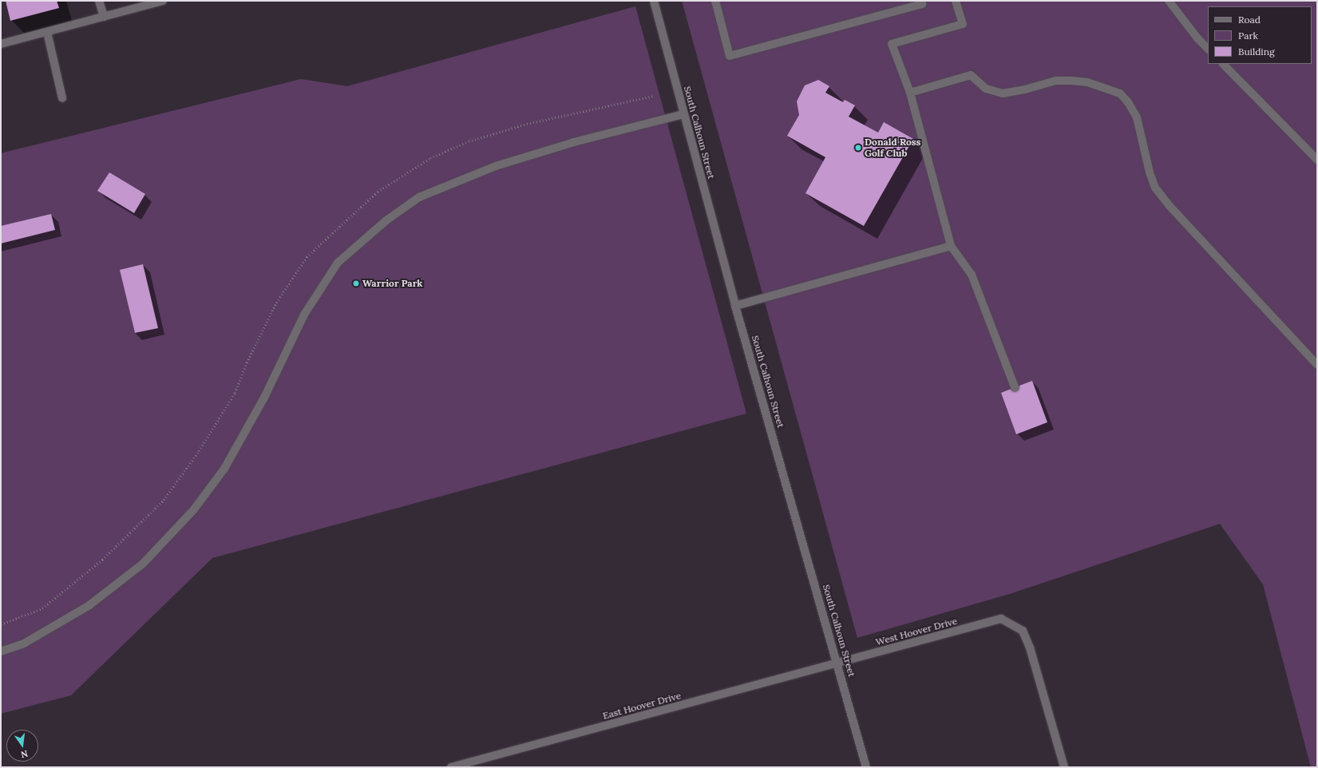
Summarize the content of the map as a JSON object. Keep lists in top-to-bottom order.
{
  "streets": {
    "street": ["South Calhoun Street", "West Hoover Drive", "East Hoover Drive"]
  },
  "crossings": [
    ["South Calhoun Street", "West Hoover Drive"],
    ["South Calhoun Street", "East Hoover Drive"],
    ["West Hoover Drive", "East Hoover Drive"]
  ],
  "places": ["Donald Ross Golf Club", "Warrior Park"],
  "legend": ["Road", "Park", "Building"],
  "north": "bottom"
}
